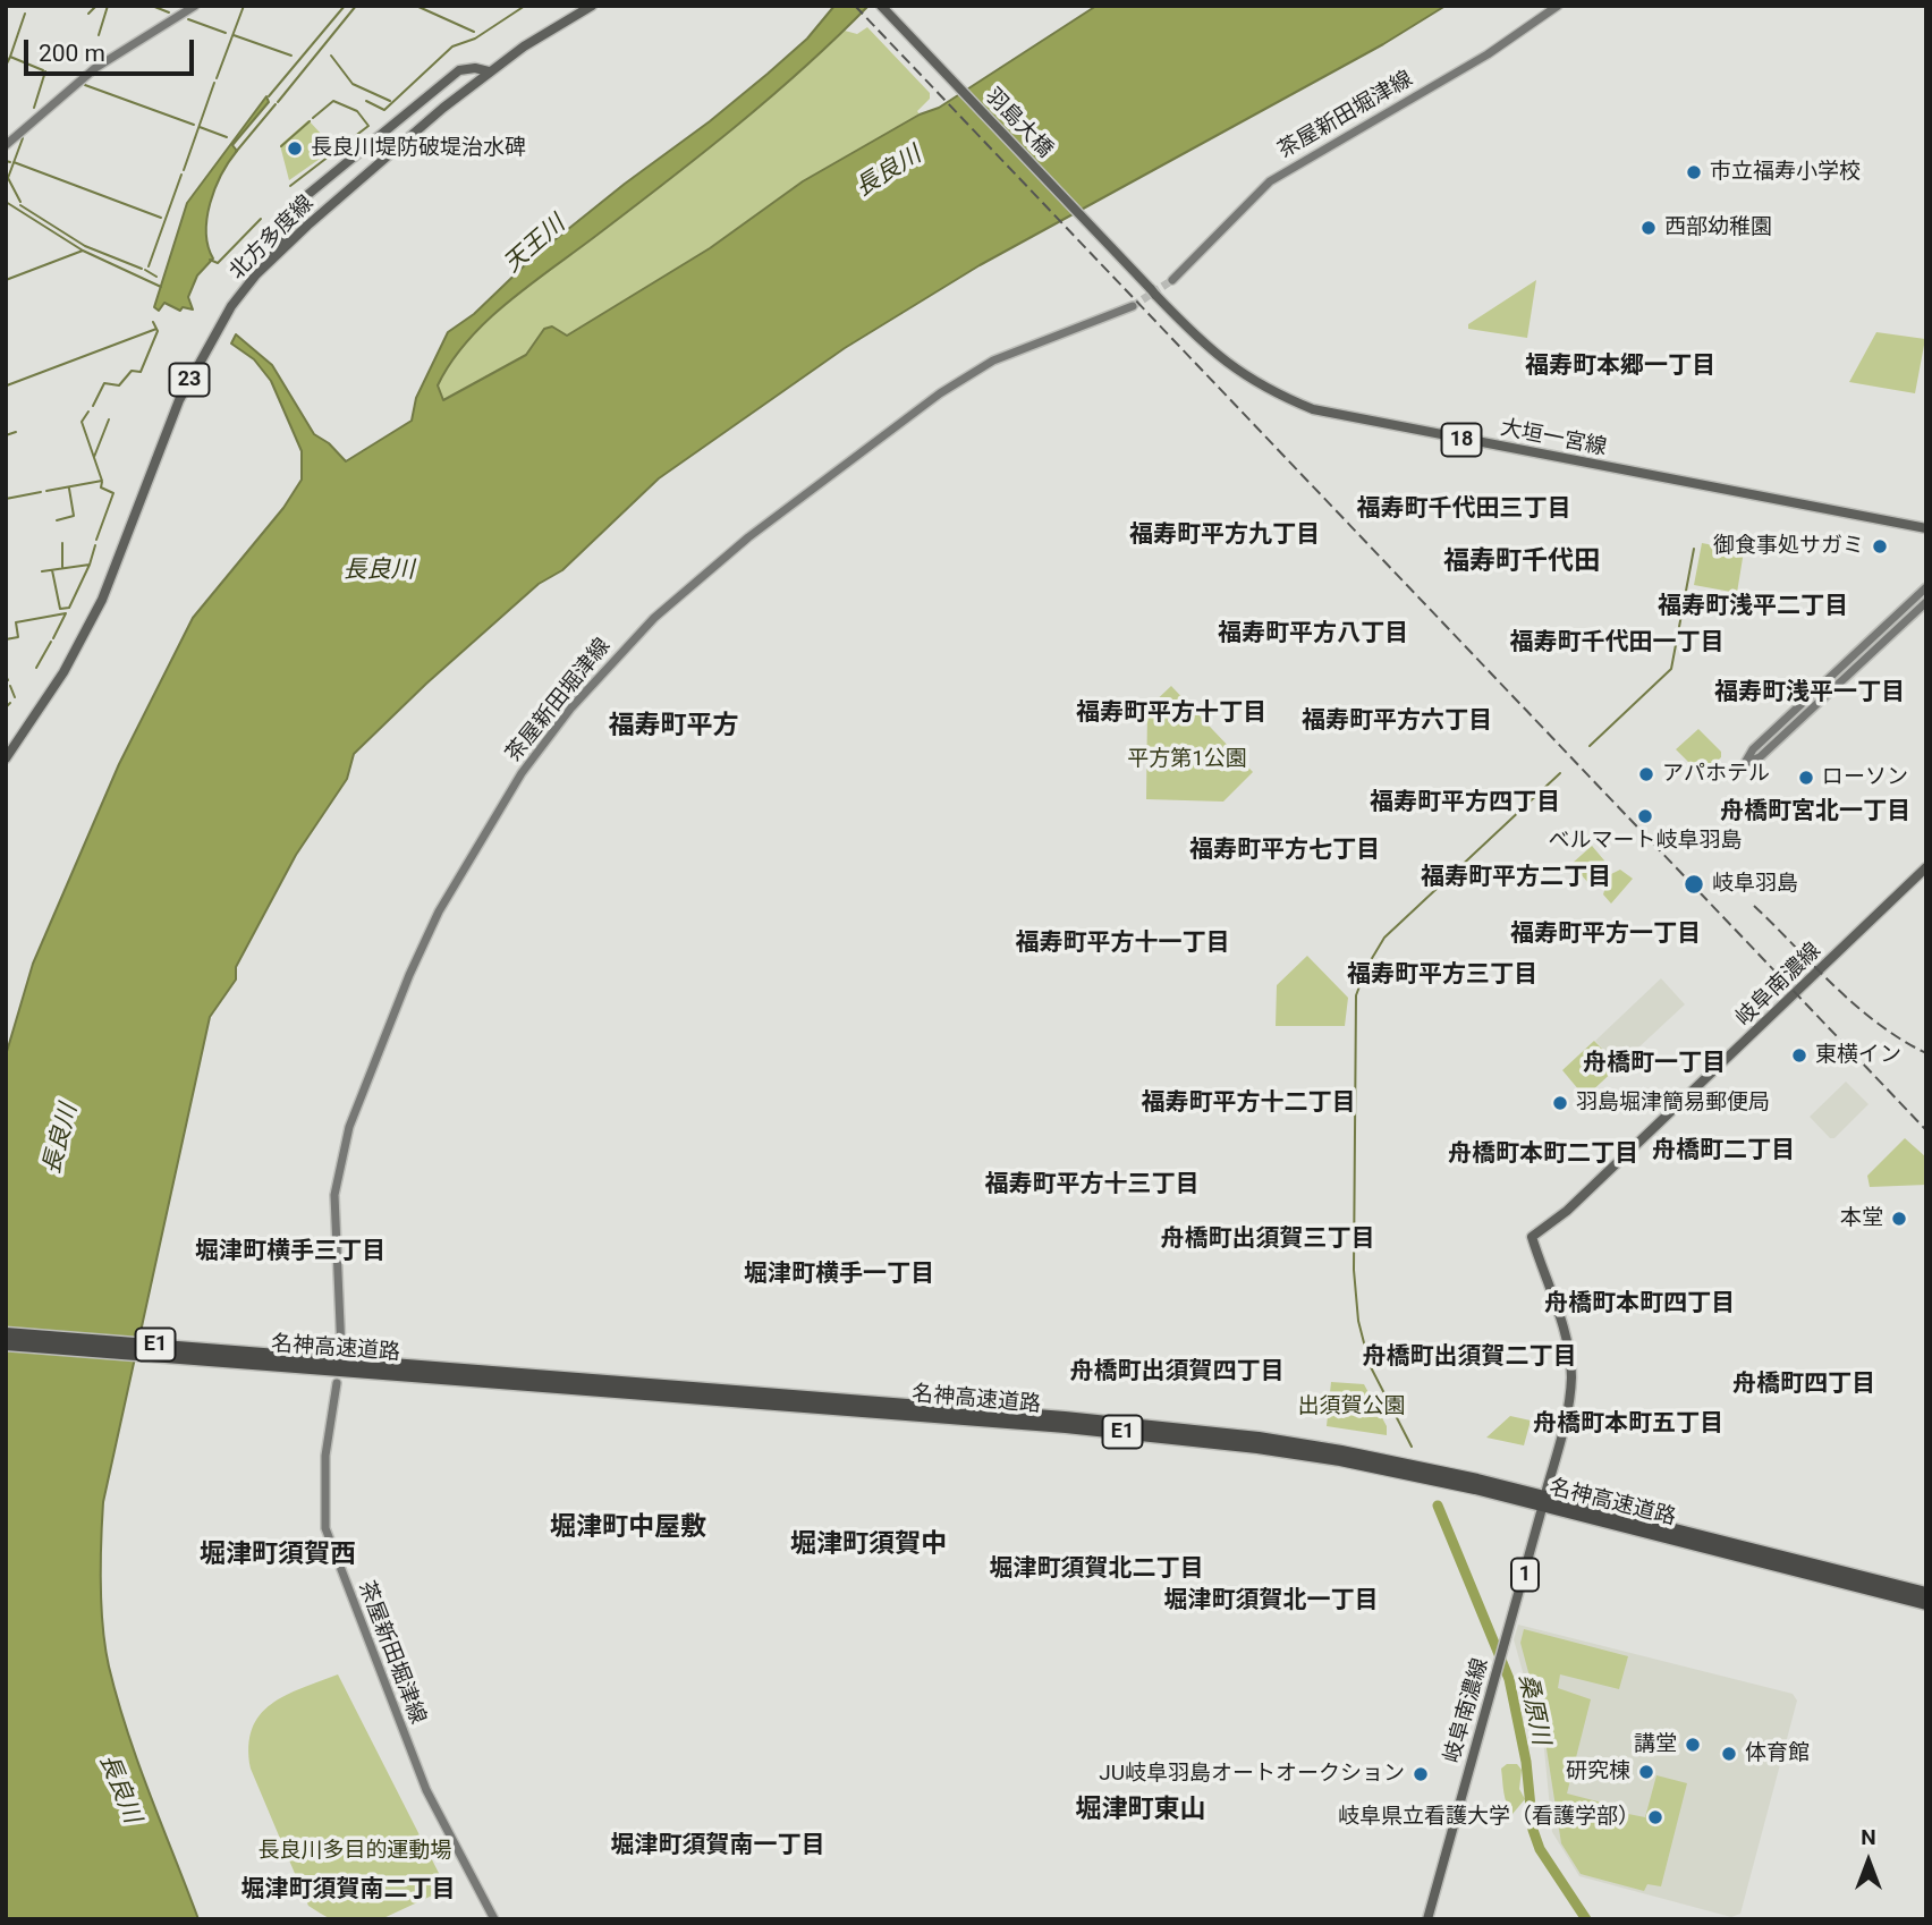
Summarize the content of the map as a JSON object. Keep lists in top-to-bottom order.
{
  "streets": {
    "highway": ["E1", "名神高速道路"],
    "main road": [
      "茶屋新田堀津線",
      "羽島大橋",
      "北方多度線",
      "23",
      "大垣一宮線",
      "18",
      "岐阜南濃線",
      "1"
    ]
  },
  "crossings": [
    ["羽島大橋", "大垣一宮線"]
  ],
  "districts": [
    "福寿町本郷一丁目",
    "福寿町千代田三丁目",
    "福寿町平方九丁目",
    "福寿町千代田",
    "福寿町浅平二丁目",
    "福寿町平方八丁目",
    "福寿町千代田一丁目",
    "福寿町浅平一丁目",
    "福寿町平方十丁目",
    "福寿町平方六丁目",
    "福寿町平方",
    "福寿町平方四丁目",
    "舟橋町宮北一丁目",
    "福寿町平方七丁目",
    "福寿町平方二丁目",
    "福寿町平方一丁目",
    "福寿町平方十一丁目",
    "福寿町平方三丁目",
    "舟橋町一丁目",
    "福寿町平方十二丁目",
    "舟橋町二丁目",
    "舟橋町本町二丁目",
    "福寿町平方十三丁目",
    "舟橋町出須賀三丁目",
    "堀津町横手三丁目",
    "堀津町横手一丁目",
    "舟橋町本町四丁目",
    "舟橋町出須賀二丁目",
    "舟橋町出須賀四丁目",
    "舟橋町四丁目",
    "舟橋町本町五丁目",
    "堀津町中屋敷",
    "堀津町須賀中",
    "堀津町須賀西",
    "堀津町須賀北二丁目",
    "堀津町須賀北一丁目",
    "堀津町東山",
    "堀津町須賀南一丁目",
    "堀津町須賀南二丁目"
  ],
  "water": ["長良川", "天王川", "桑原川"],
  "parks": ["平方第1公園", "出須賀公園", "長良川多目的運動場"],
  "places": [
    "長良川堤防破堤治水碑",
    "市立福寿小学校",
    "西部幼稚園",
    "御食事処サガミ",
    "アパホテル",
    "ローソン",
    "ベルマート岐阜羽島",
    "岐阜羽島",
    "東横イン",
    "羽島堀津簡易郵便局",
    "本堂",
    "講堂",
    "体育館",
    "研究棟",
    "JU岐阜羽島オートオークション",
    "岐阜県立看護大学（看護学部）"
  ],
  "scale_bar": "200 m",
  "north": "top"
}
